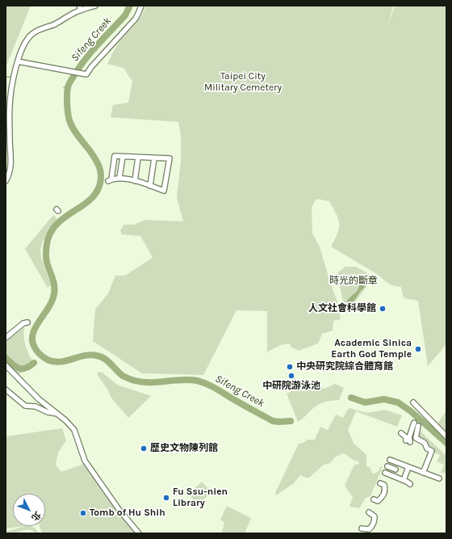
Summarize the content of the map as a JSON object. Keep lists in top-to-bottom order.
{
  "water": ["Sifeng Creek"],
  "parks": ["Taipei City Military Cemetery", "時光的斷章"],
  "places": [
    "人文社會科學館",
    "Academic Sinica Earth God Temple",
    "中央研究院綜合體育館",
    "中研院游泳池",
    "歷史文物陳列館",
    "Fu Ssu-nien Library",
    "Tomb of Hu Shih"
  ],
  "north": "bottom right"
}
